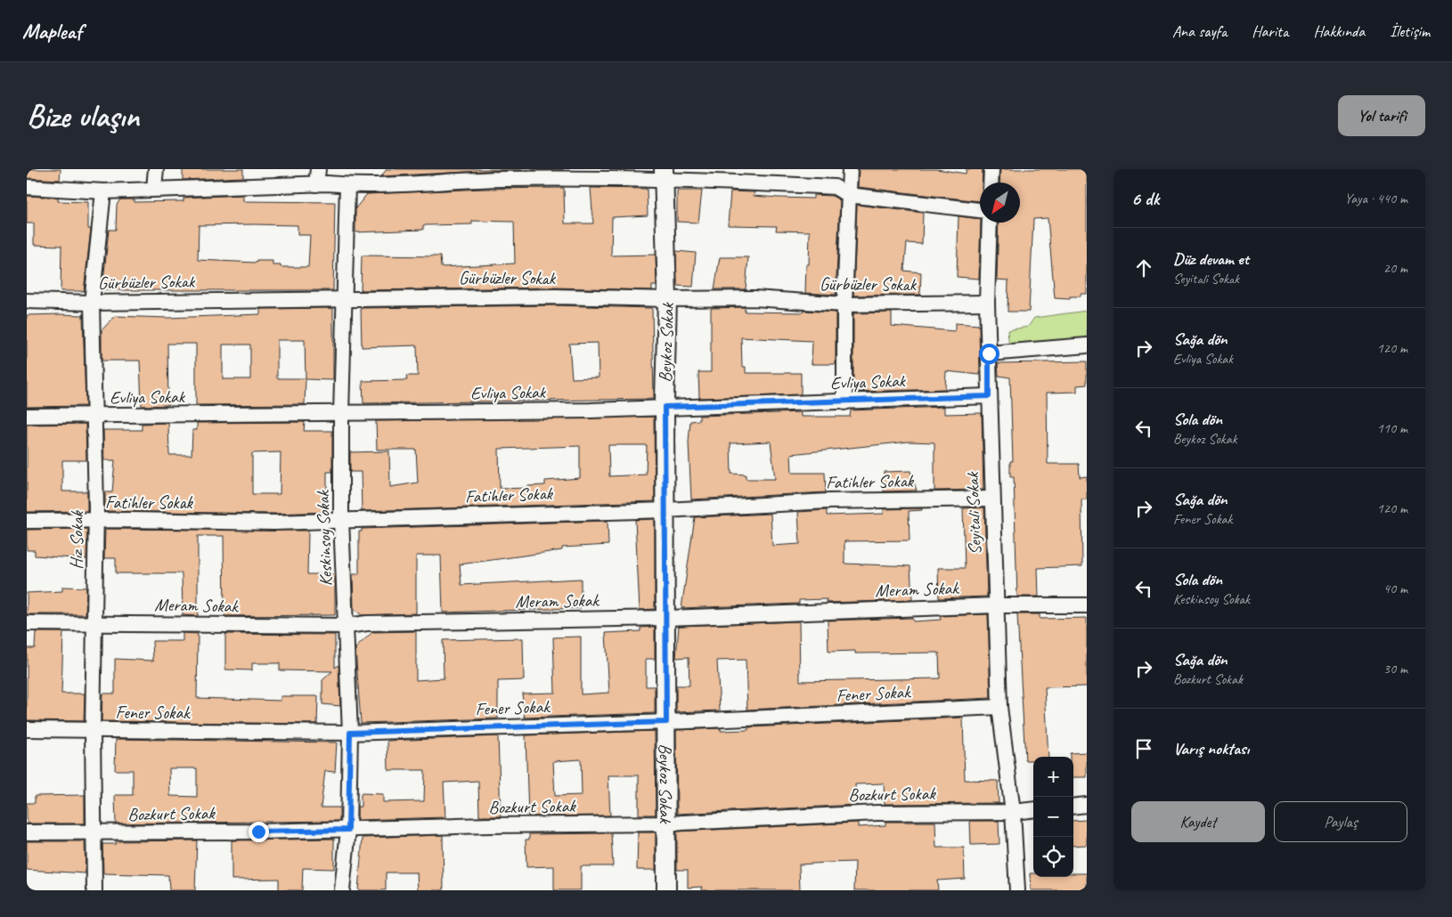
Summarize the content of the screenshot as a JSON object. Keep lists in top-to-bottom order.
{
  "streets": {
    "street": [
      "Gürbüzler Sokak",
      "Beykoz Sokak",
      "Evliya Sokak",
      "Fatihler Sokak",
      "Seyitali Sokak",
      "Keskinsoy Sokak",
      "Hız Sokak",
      "Meram Sokak",
      "Fener Sokak",
      "Bozkurt Sokak"
    ]
  },
  "crossings": [
    ["Gürbüzler Sokak", "Beykoz Sokak"],
    ["Gürbüzler Sokak", "Seyitali Sokak"],
    ["Gürbüzler Sokak", "Keskinsoy Sokak"],
    ["Gürbüzler Sokak", "Hız Sokak"],
    ["Beykoz Sokak", "Evliya Sokak"],
    ["Beykoz Sokak", "Fatihler Sokak"],
    ["Beykoz Sokak", "Meram Sokak"],
    ["Beykoz Sokak", "Fener Sokak"],
    ["Beykoz Sokak", "Bozkurt Sokak"],
    ["Evliya Sokak", "Seyitali Sokak"],
    ["Evliya Sokak", "Keskinsoy Sokak"],
    ["Evliya Sokak", "Hız Sokak"],
    ["Fatihler Sokak", "Seyitali Sokak"],
    ["Fatihler Sokak", "Keskinsoy Sokak"],
    ["Fatihler Sokak", "Hız Sokak"],
    ["Seyitali Sokak", "Meram Sokak"],
    ["Seyitali Sokak", "Fener Sokak"],
    ["Seyitali Sokak", "Bozkurt Sokak"],
    ["Keskinsoy Sokak", "Meram Sokak"],
    ["Keskinsoy Sokak", "Fener Sokak"],
    ["Keskinsoy Sokak", "Bozkurt Sokak"],
    ["Hız Sokak", "Meram Sokak"],
    ["Hız Sokak", "Fener Sokak"],
    ["Hız Sokak", "Bozkurt Sokak"]
  ],
  "north": "bottom left",
  "page": {
    "header": "Mapleaf",
    "nav": [
      "Ana sayfa",
      "Harita",
      "Hakkında",
      "İletişim"
    ],
    "buttons": [
      "Yol tarifi",
      ["Kaydet", "Paylaş"]
    ],
    "title": "Bize ulaşın",
    "heading": ["6 dk", "Yaya · 440 m"],
    "list": [
      ["Düz devam et", "Seyitali Sokak", "20 m"],
      ["Sağa dön", "Evliya Sokak", "120 m"],
      ["Sola dön", "Beykoz Sokak", "110 m"],
      ["Sağa dön", "Fener Sokak", "120 m"],
      ["Sola dön", "Keskinsoy Sokak", "40 m"],
      ["Sağa dön", "Bozkurt Sokak", "30 m"],
      "Varış noktası"
    ],
    "map_buttons": ["+", "−"]
  }
}
